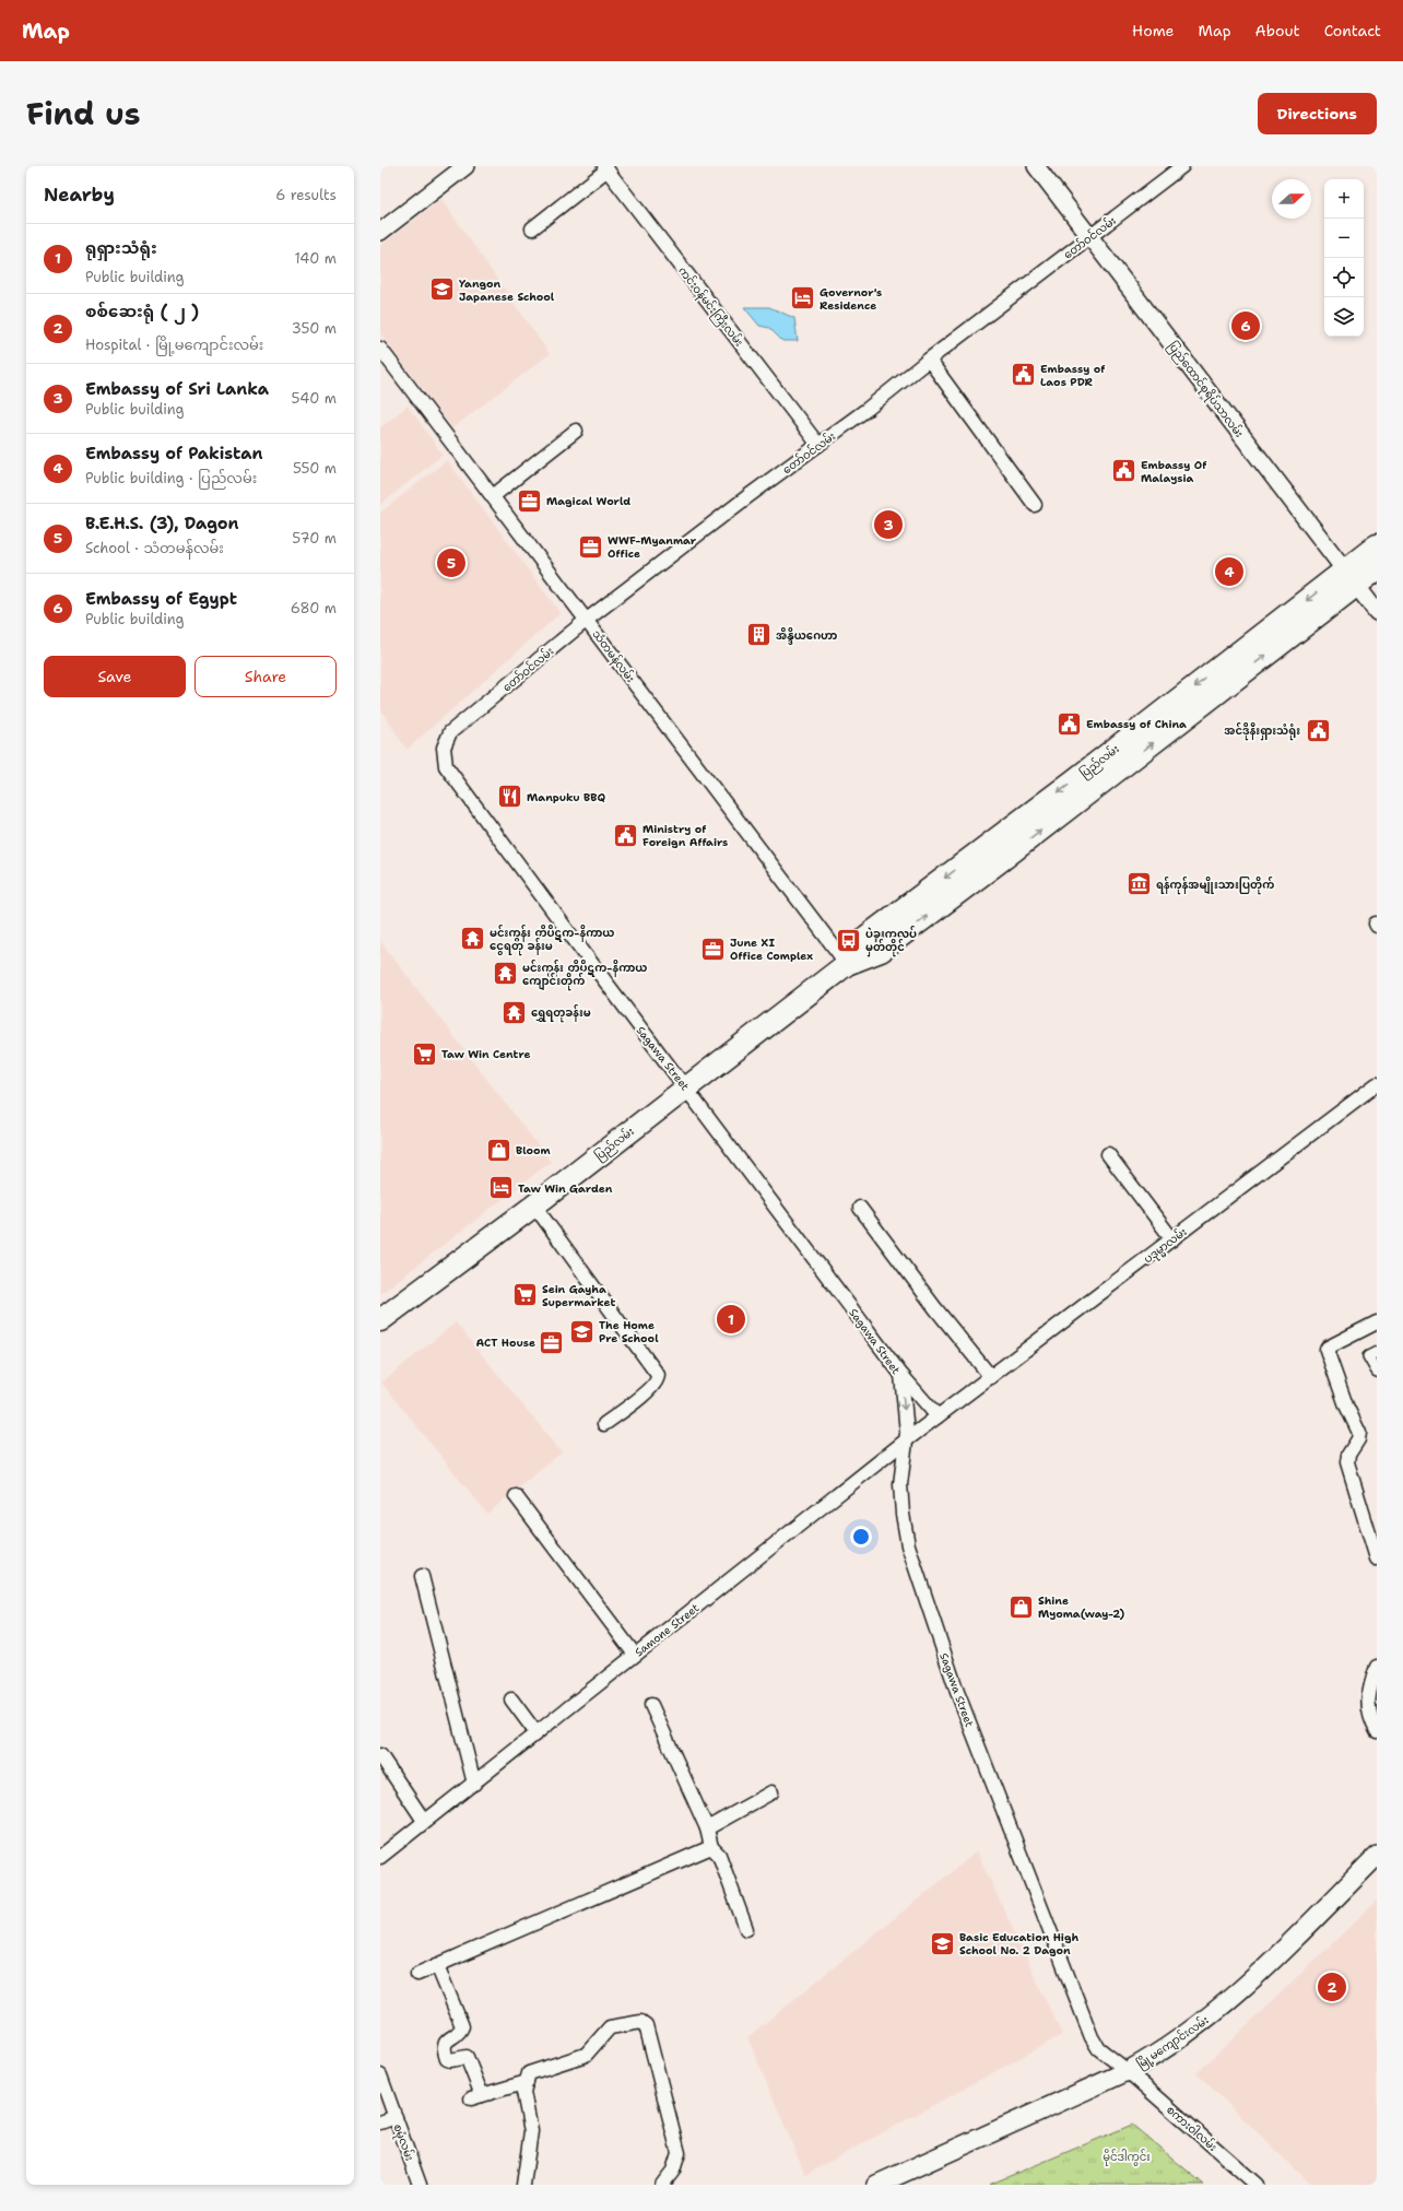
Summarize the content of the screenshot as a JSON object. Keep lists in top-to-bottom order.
{
  "streets": {
    "highway": ["ပြည်လမ်း"],
    "main road": ["မြို့မကျောင်းလမ်း"],
    "street": [
      "တော်ဝင်လမ်း",
      "ကင်းဝန်မင်းကြီးလမ်း",
      "ပြည်ထောင်စုရိပ်သာလမ်း",
      "သံတမန်လမ်း",
      "Sagawa Street",
      "ပဒုမ္မာလမ်း",
      "Samone Street",
      "စကားဝါလမ်း",
      "စမုံလမ်း"
    ]
  },
  "crossings": [
    ["တော်ဝင်လမ်း", "ကင်းဝန်မင်းကြီးလမ်း"],
    ["တော်ဝင်လမ်း", "ပြည်ထောင်စုရိပ်သာလမ်း"],
    ["တော်ဝင်လမ်း", "သံတမန်လမ်း"],
    ["တော်ဝင်လမ်း", "Sagawa Street"],
    ["ပြည်ထောင်စုရိပ်သာလမ်း", "ပြည်လမ်း"],
    ["သံတမန်လမ်း", "ပြည်လမ်း"],
    ["ပြည်လမ်း", "Sagawa Street"],
    ["Sagawa Street", "Samone Street"],
    ["Sagawa Street", "မြို့မကျောင်းလမ်း"],
    ["Sagawa Street", "စကားဝါလမ်း"],
    ["ပဒုမ္မာလမ်း", "Samone Street"],
    ["မြို့မကျောင်းလမ်း", "စကားဝါလမ်း"]
  ],
  "parks": ["မိုင်ဒါကွင်း"],
  "places": {
    "school or university": ["Yangon Japanese School", "The Home Pre School", "Basic Education High School No. 2 Dagon"],
    "hotel": ["Governor's Residence", "Taw Win Garden"],
    "public building": [
      "Embassy of Laos PDR",
      "Embassy Of Malaysia",
      "Embassy of China",
      "အင်ဒိုနီးရှားသံရုံး",
      "Ministry of Foreign Affairs"
    ],
    "office": [
      "Magical World",
      "WWF-Myanmar Office",
      "June XI Office Complex",
      "ACT House"
    ],
    "building": ["အိန္ဒိယဂေဟာ"],
    "restaurant": ["Manpuku BBQ"],
    "museum": ["ရန်ကုန်အမျိုးသားပြတိုက်"],
    "temple": ["မင်းကွန်း တိပိဋက-နိကာယ ငွေရတု ခန်းမ", "မင်းကွန်း တိပိဋက-နိကာယ ကျောင်းတိုက်", "ရွှေရတုခန်းမ"],
    "bus stop": ["ပဲခူးကလပ် မှတ်တိုင်"],
    "supermarket": ["Taw Win Centre", "Sein Gayha Supermarket"],
    "shop": ["Bloom", "Shine Myoma(way-2)"]
  },
  "north": "right",
  "page": {
    "header": "Map",
    "nav": [
      "Home",
      "Map",
      "About",
      "Contact"
    ],
    "title": "Find us",
    "buttons": [
      "Directions",
      ["Save", "Share"]
    ],
    "heading": ["Nearby", "6 results"],
    "map_buttons": ["+", "−"],
    "list": [
      {
        "mark": "1",
        "name": "ရုရှားသံရုံး",
        "note": "Public building",
        "value": "140 m"
      },
      {
        "mark": "2",
        "name": "စစ်ဆေးရုံ ( ၂ )",
        "note": "Hospital · မြို့မကျောင်းလမ်း",
        "value": "350 m"
      },
      {
        "mark": "3",
        "name": "Embassy of Sri Lanka",
        "note": "Public building",
        "value": "540 m"
      },
      {
        "mark": "4",
        "name": "Embassy of Pakistan",
        "note": "Public building · ပြည်လမ်း",
        "value": "550 m"
      },
      {
        "mark": "5",
        "name": "B.E.H.S. (3), Dagon",
        "note": "School · သံတမန်လမ်း",
        "value": "570 m"
      },
      {
        "mark": "6",
        "name": "Embassy of Egypt",
        "note": "Public building",
        "value": "680 m"
      }
    ],
    "pins": [
      "6",
      "3",
      "5",
      "4",
      "1",
      "2"
    ]
  }
}
